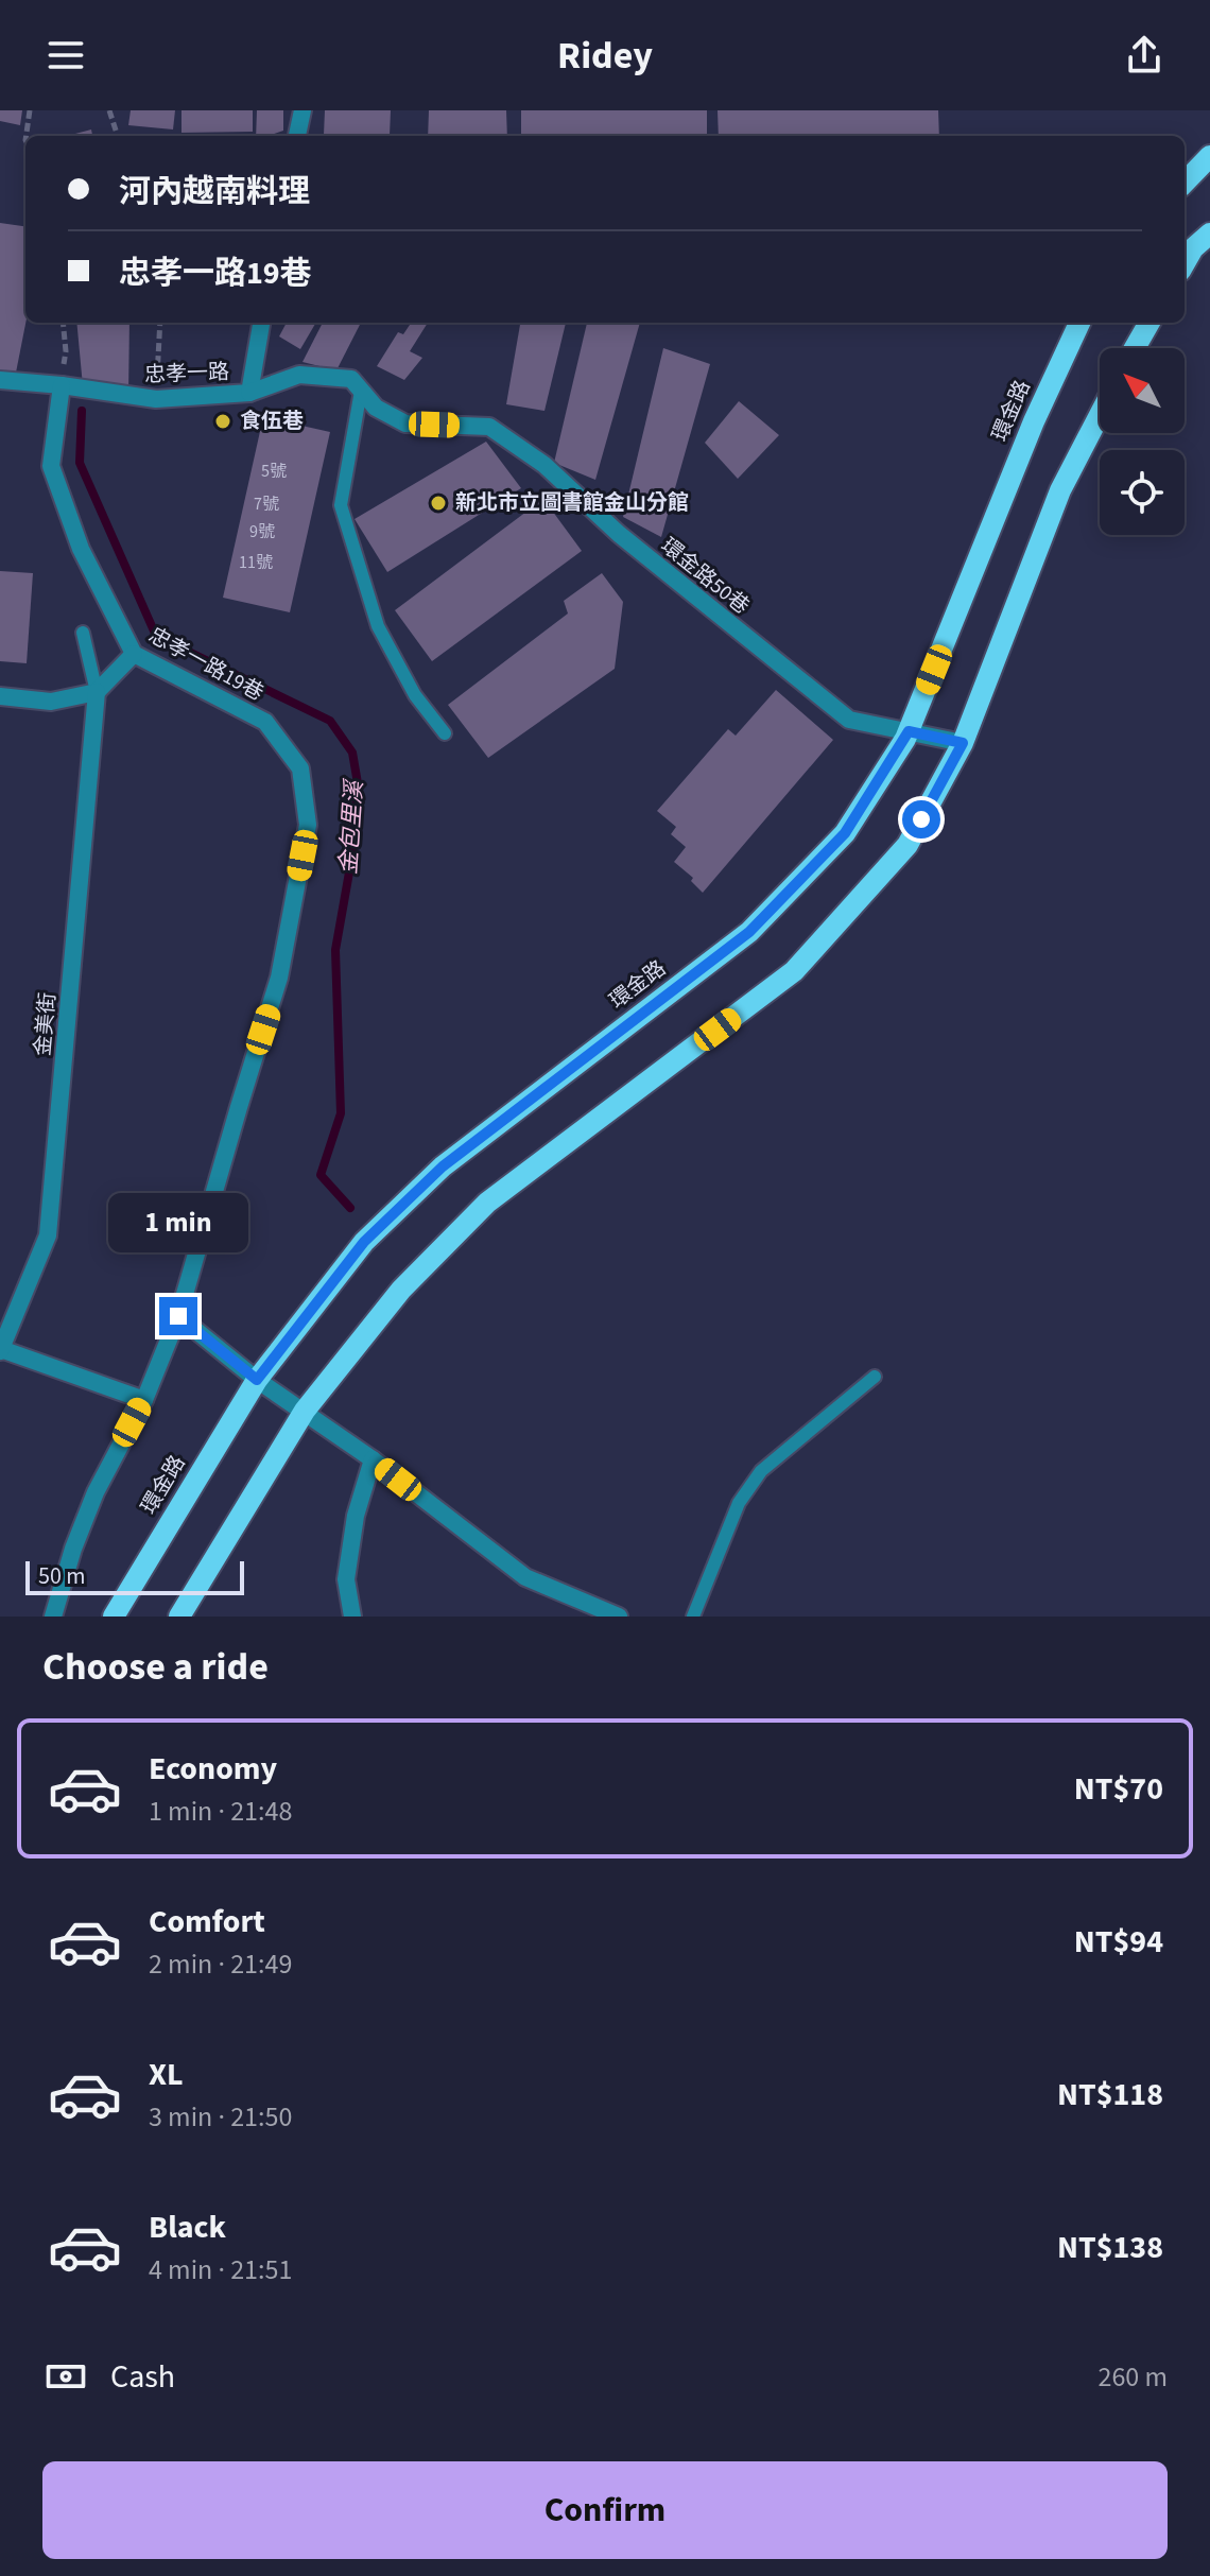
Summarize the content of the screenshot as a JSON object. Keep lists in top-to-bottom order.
{
  "streets": {
    "main road": ["環金路"],
    "street": [
      "忠孝一路",
      "環金路50巷",
      "忠孝一路19巷",
      "金美街"
    ]
  },
  "crossings": [
    ["忠孝一路", "環金路50巷"],
    ["忠孝一路", "忠孝一路19巷"],
    ["環金路", "環金路50巷"]
  ],
  "water": ["金包里溪"],
  "places": ["食伍巷", "新北市立圖書館金山分館"],
  "house_numbers": [
    "5號",
    "7號",
    "9號",
    "11號"
  ],
  "scale_bar": "50 m",
  "north": "top left",
  "page": {
    "header": "Ridey",
    "banner": ["河內越南料理", "忠孝一路19巷"],
    "bubble": "1 min",
    "scale": "50 m",
    "heading": "Choose a ride",
    "list": [
      {
        "name": "Economy",
        "note": "1 min · 21:48",
        "value": "NT$70"
      },
      {
        "name": "Comfort",
        "note": "2 min · 21:49",
        "value": "NT$94"
      },
      {
        "name": "XL",
        "note": "3 min · 21:50",
        "value": "NT$118"
      },
      {
        "name": "Black",
        "note": "4 min · 21:51",
        "value": "NT$138"
      }
    ],
    "pay": ["Cash", "260 m"],
    "buttons": "Confirm"
  }
}
